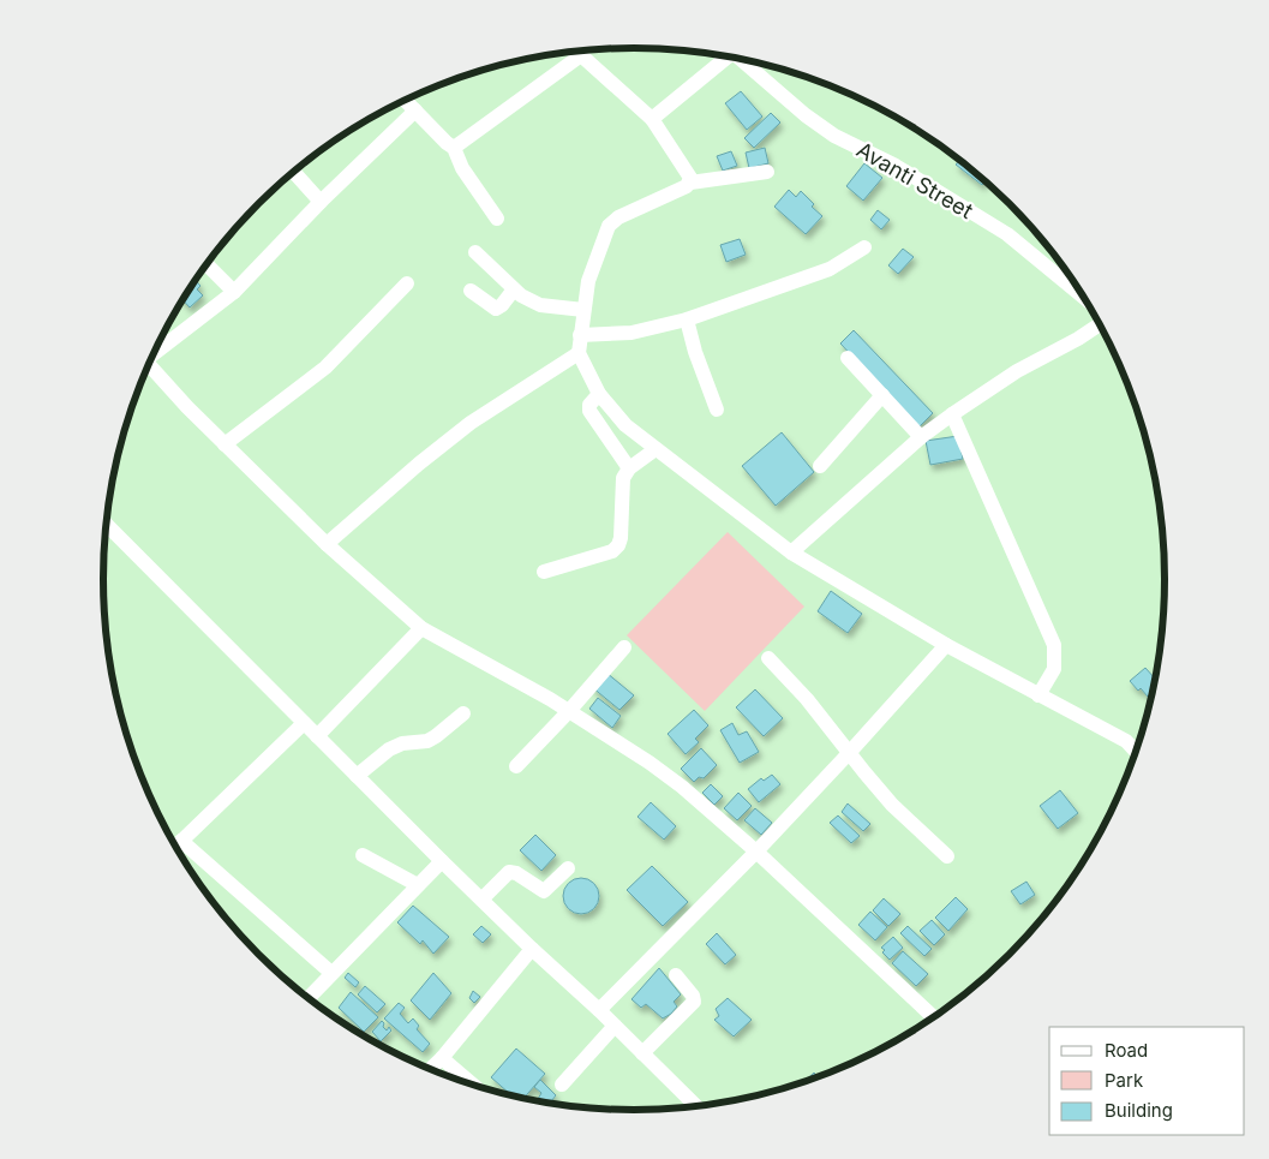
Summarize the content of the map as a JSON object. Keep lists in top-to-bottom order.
{
  "streets": {
    "street": ["Avanti Street"]
  },
  "legend": ["Road", "Park", "Building"]
}
